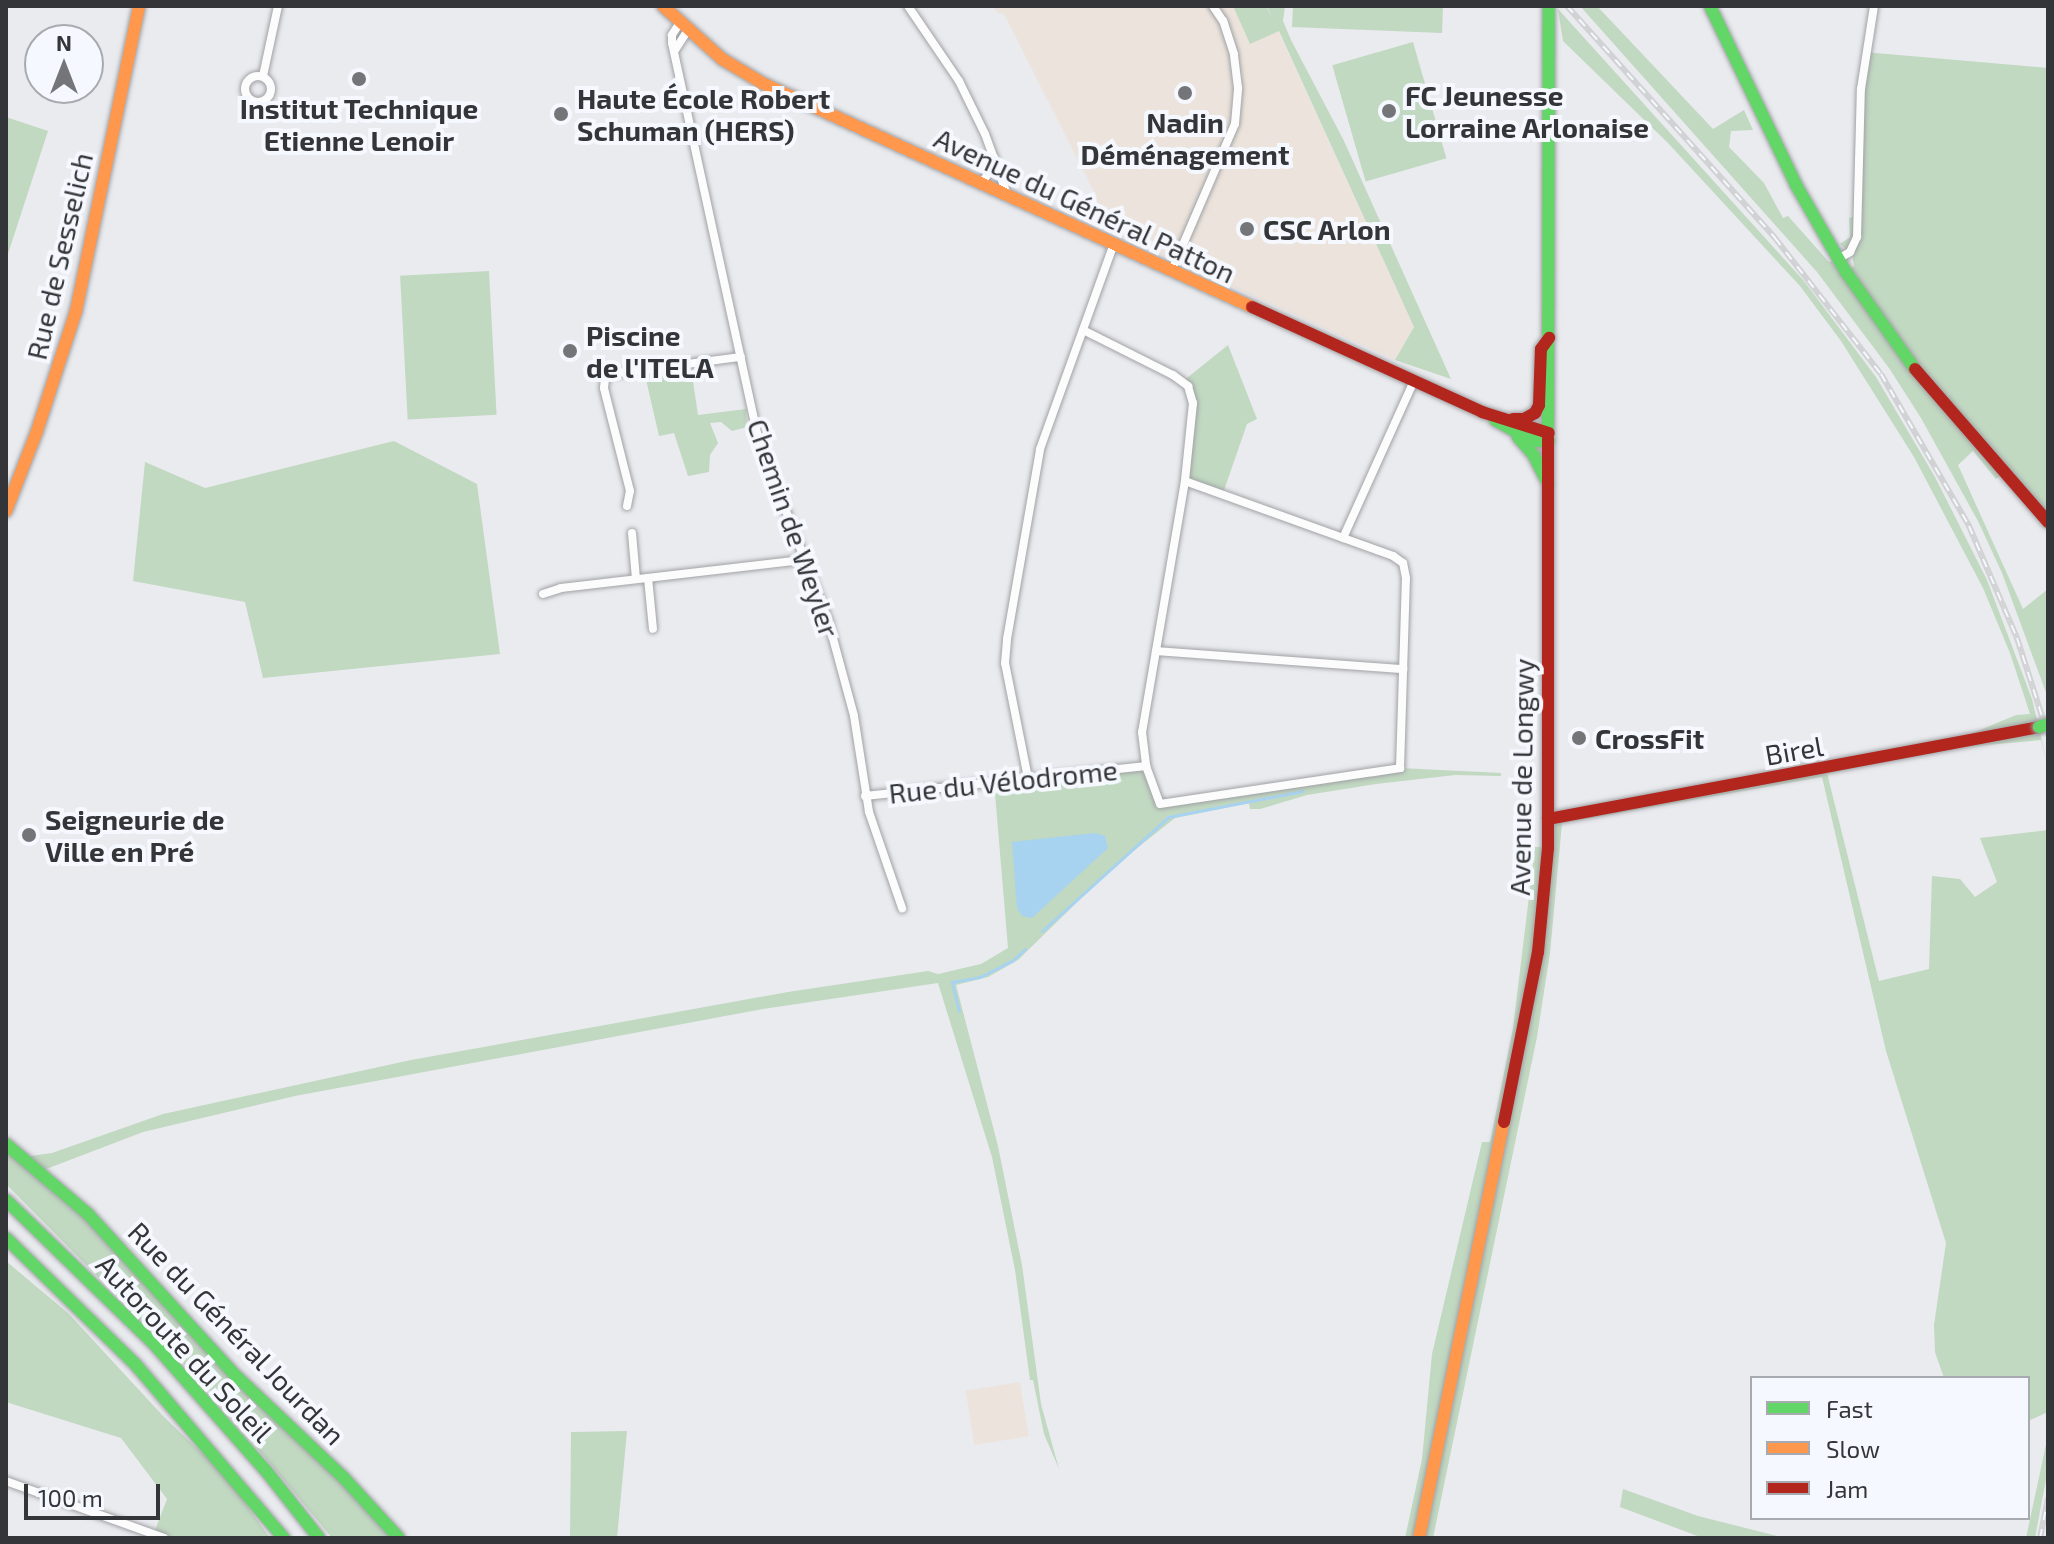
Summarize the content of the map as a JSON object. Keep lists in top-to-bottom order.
{
  "streets": {
    "main road": [
      "Avenue du Général Patton",
      "Rue de Sesselich",
      "Birel",
      "Avenue de Longwy",
      "Rue du Général Jourdan",
      "Autoroute du Soleil"
    ],
    "street": ["Chemin de Weyler", "Rue du Vélodrome"]
  },
  "crossings": [
    ["Avenue du Général Patton", "Chemin de Weyler"],
    ["Chemin de Weyler", "Rue du Vélodrome"],
    ["Birel", "Avenue de Longwy"]
  ],
  "places": [
    "Institut Technique Etienne Lenoir",
    "Nadin Déménagement",
    "FC Jeunesse Lorraine Arlonaise",
    "Haute École Robert Schuman (HERS)",
    "CSC Arlon",
    "Piscine de l'ITELA",
    "CrossFit",
    "Seigneurie de Ville en Pré"
  ],
  "legend": ["Fast", "Slow", "Jam"],
  "scale_bar": "100 m",
  "north": "top"
}
